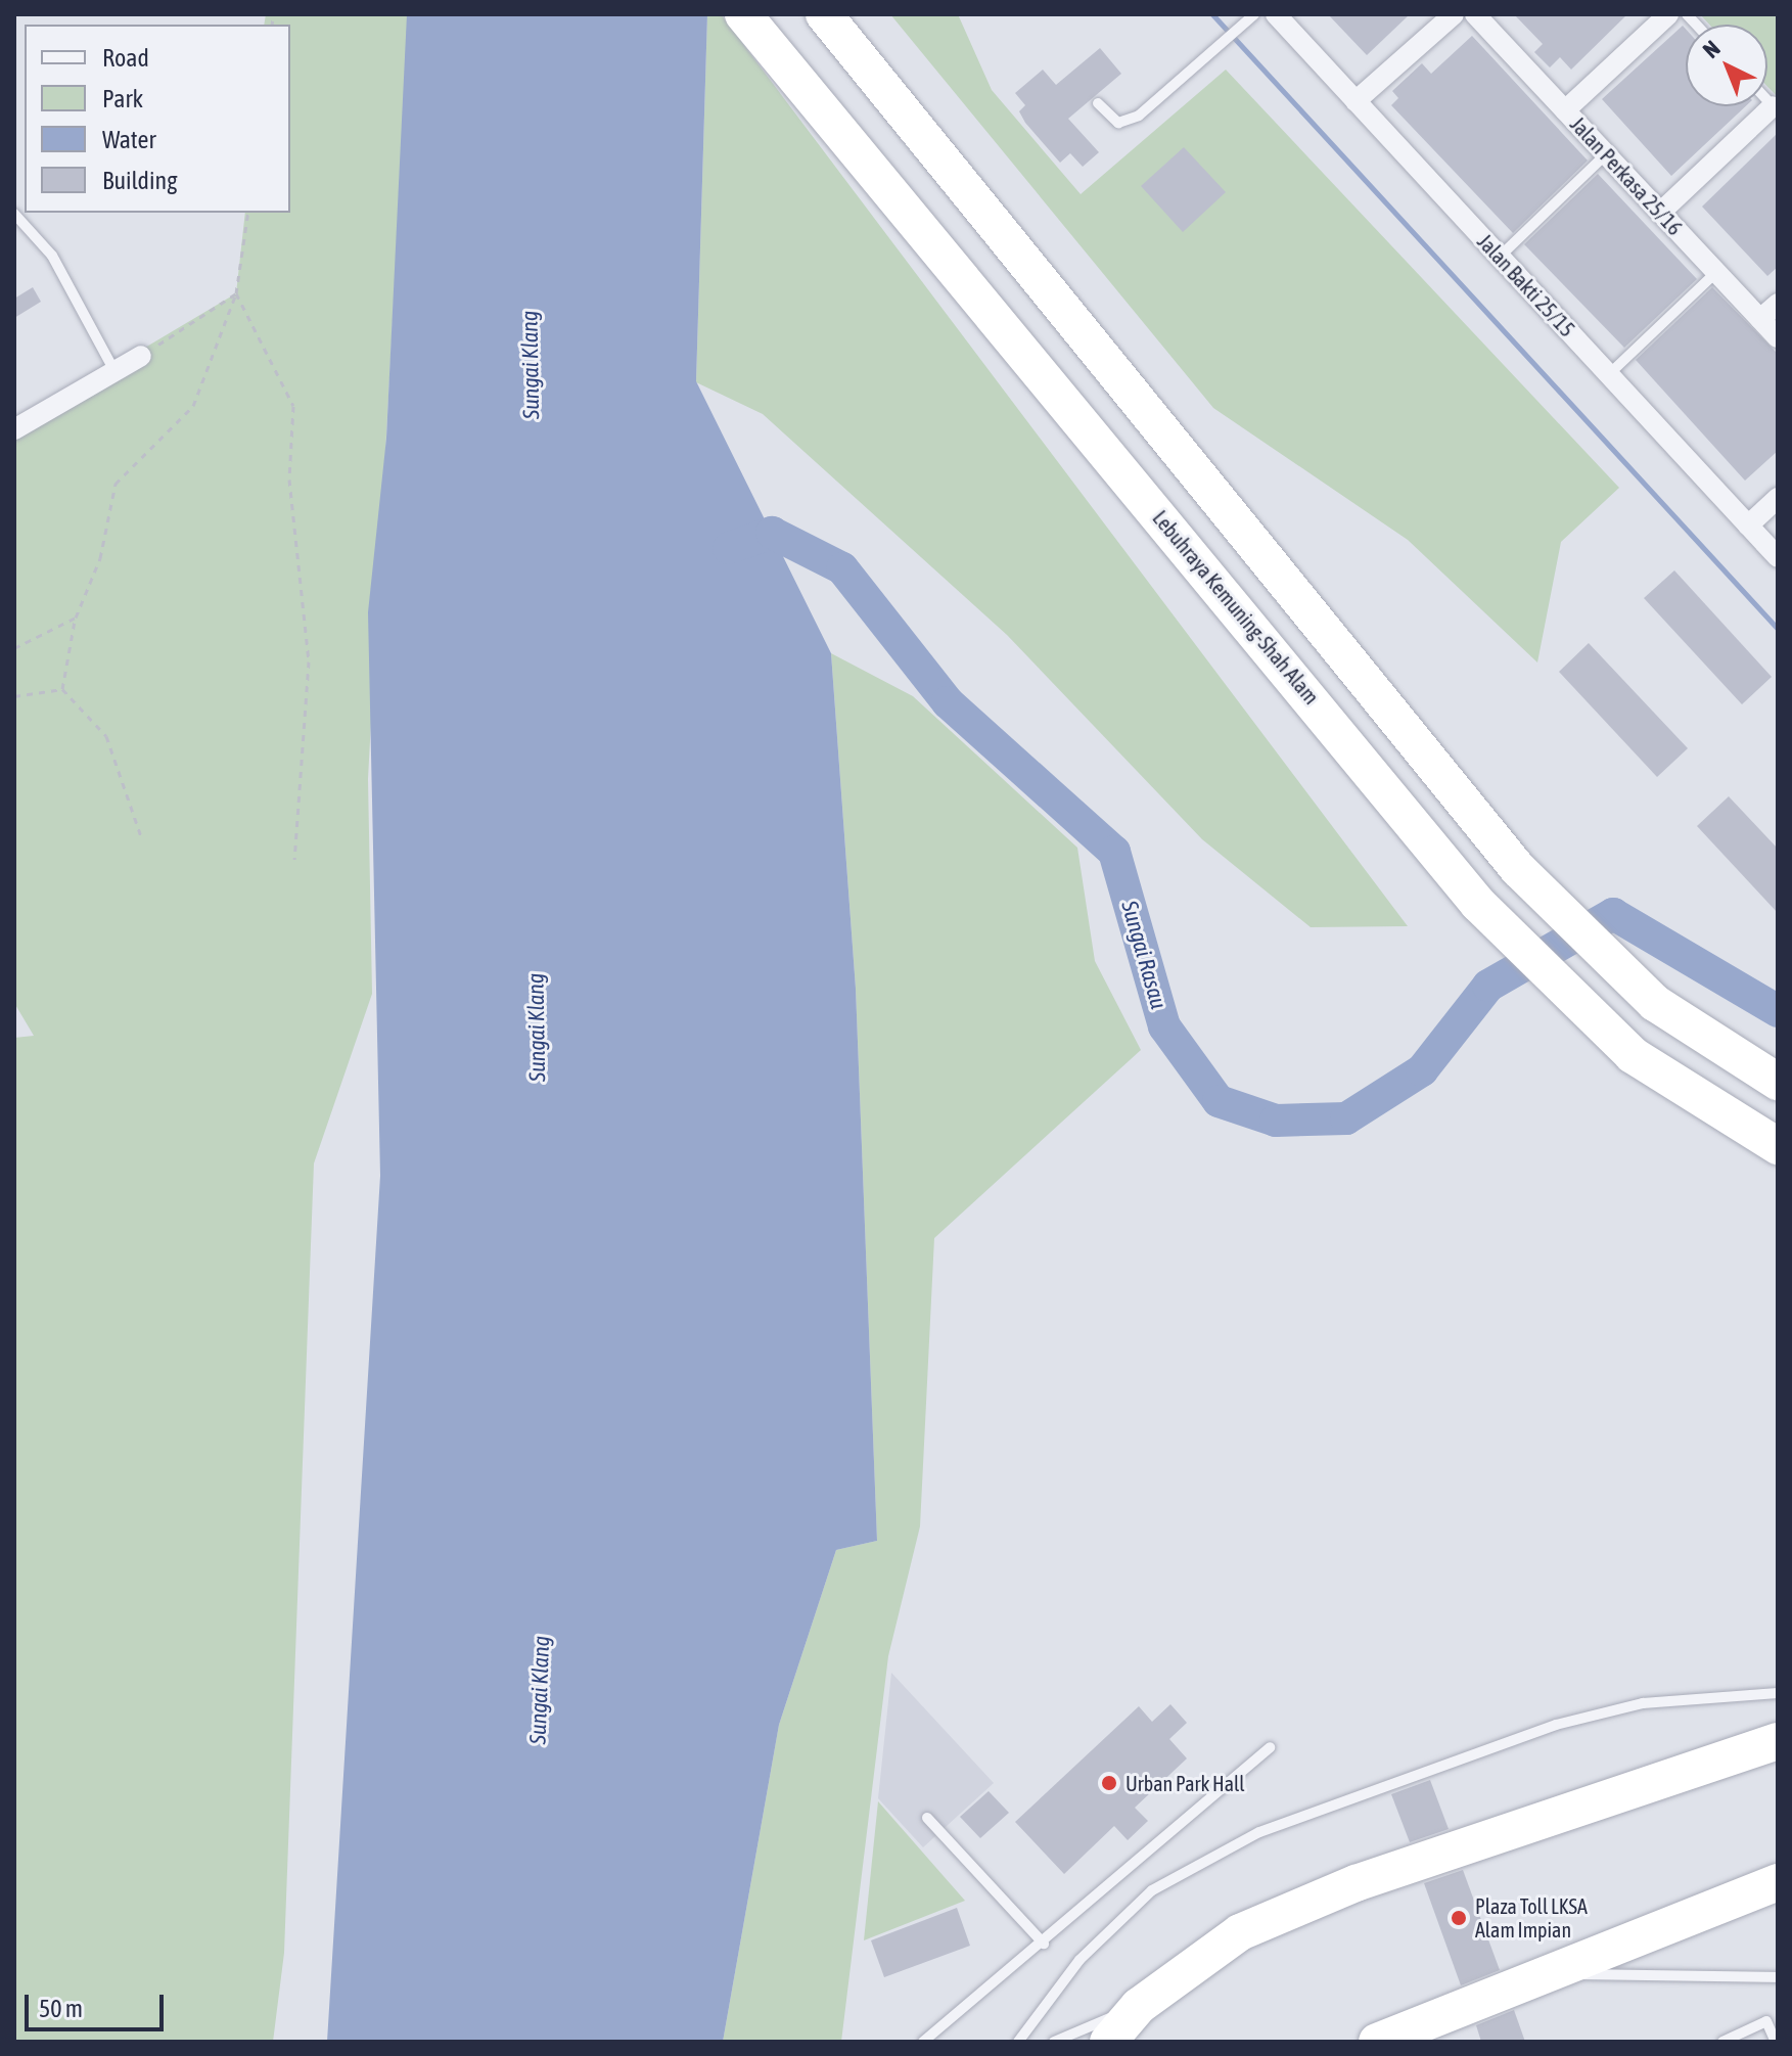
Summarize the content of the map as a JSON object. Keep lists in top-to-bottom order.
{
  "streets": {
    "highway": ["Lebuhraya Kemuning-Shah Alam"],
    "street": ["Jalan Perkasa 25/16", "Jalan Bakti 25/15"]
  },
  "water": ["Sungai Klang", "Sungai Rasau"],
  "places": ["Urban Park Hall", "Plaza Toll LKSA Alam Impian"],
  "legend": [
    "Road",
    "Park",
    "Water",
    "Building"
  ],
  "scale_bar": "50 m",
  "north": "top left"
}
